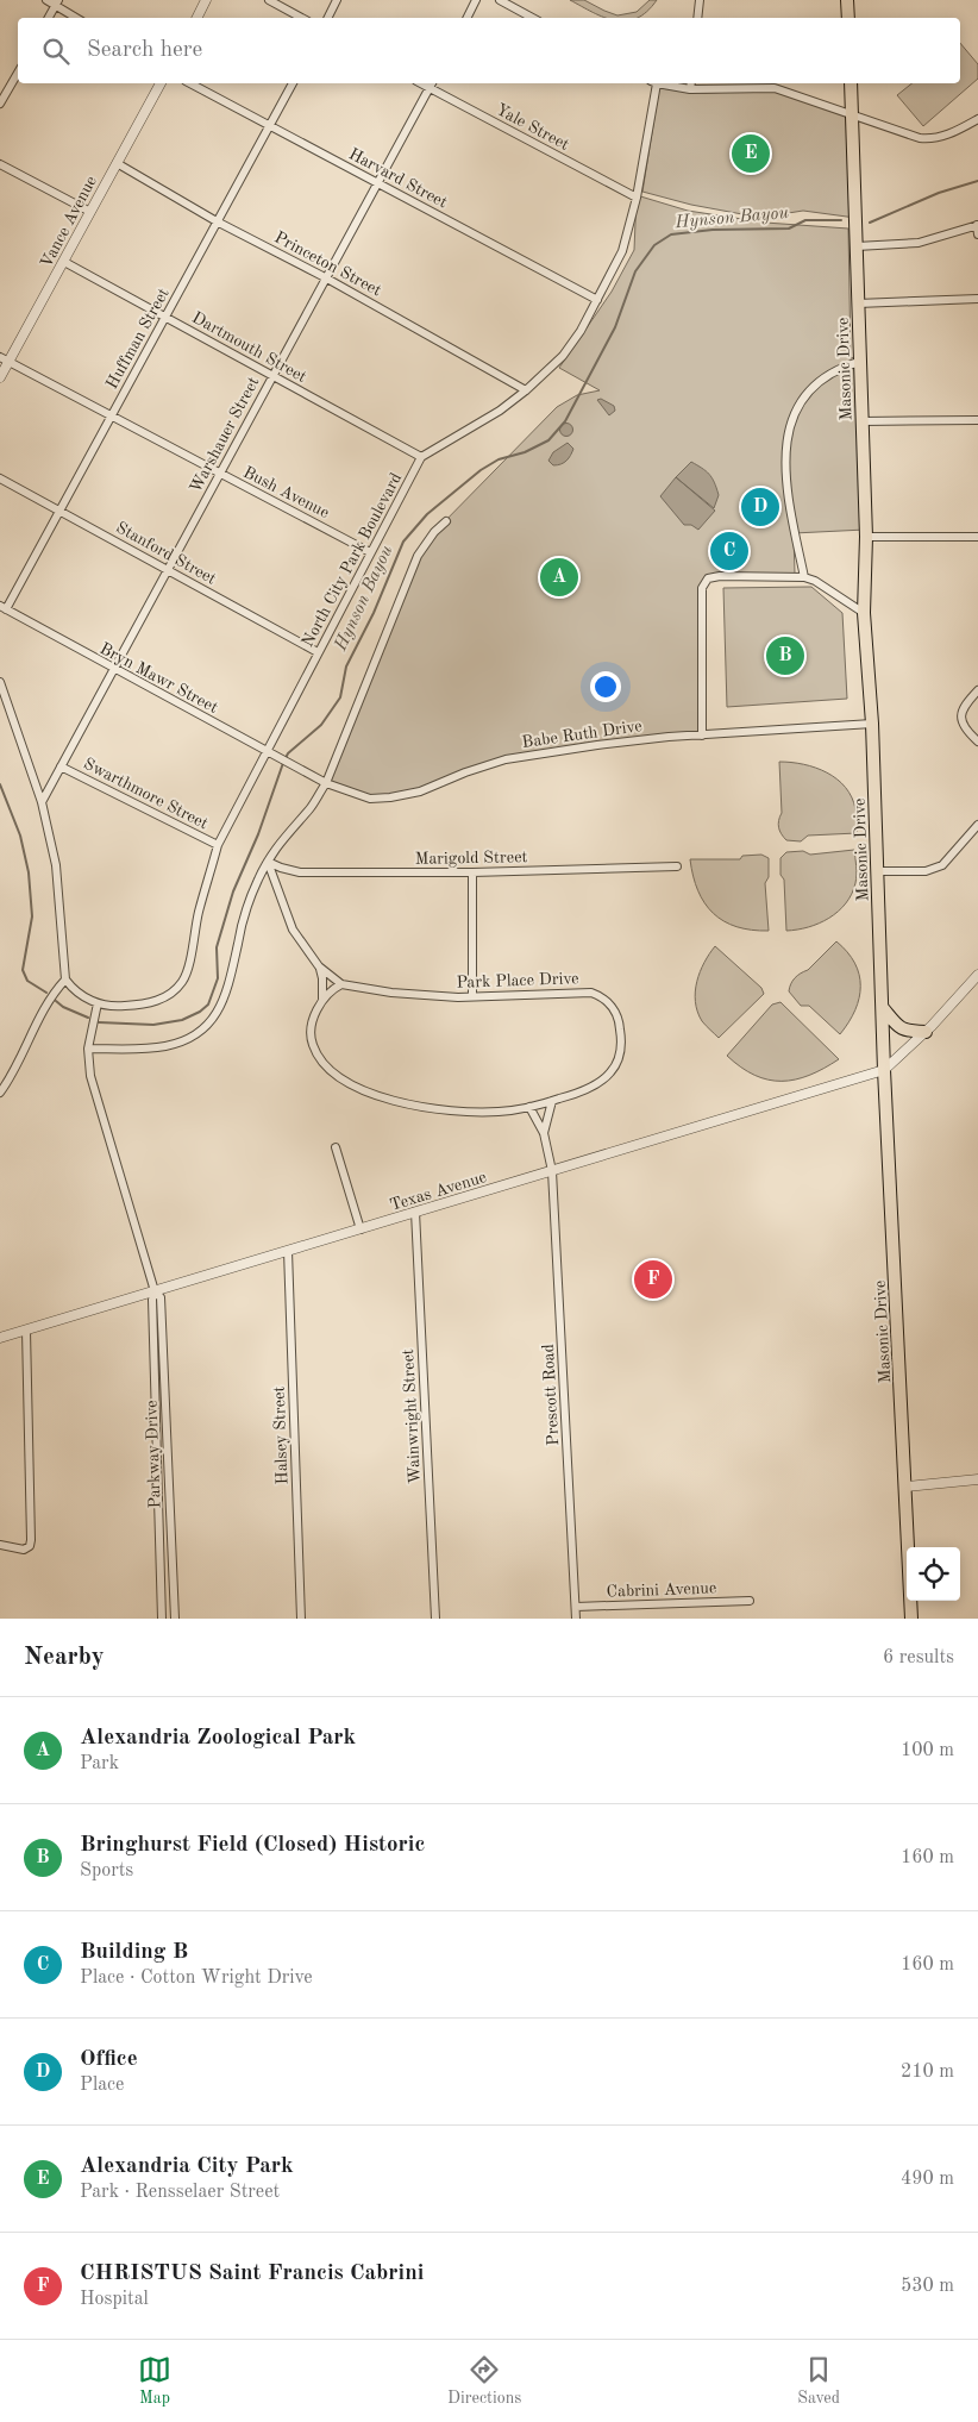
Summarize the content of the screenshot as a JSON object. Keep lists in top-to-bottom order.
{
  "streets": {
    "main road": ["Masonic Drive"],
    "street": [
      "Yale Street",
      "Harvard Street",
      "Vance Avenue",
      "Princeton Street",
      "Huffman Street",
      "Dartmouth Street",
      "Warshauer Street",
      "Bush Avenue",
      "Stanford Street",
      "North City Park Boulevard",
      "Bryn Mawr Street",
      "Babe Ruth Drive",
      "Swarthmore Street",
      "Marigold Street",
      "Park Place Drive",
      "Texas Avenue",
      "Prescott Road",
      "Wainwright Street",
      "Halsey Street",
      "Parkway Drive",
      "Cabrini Avenue"
    ]
  },
  "crossings": [
    ["Yale Street", "Warshauer Street"],
    ["Harvard Street", "Huffman Street"],
    ["Harvard Street", "Warshauer Street"],
    ["Vance Avenue", "Princeton Street"],
    ["Vance Avenue", "Dartmouth Street"],
    ["Vance Avenue", "Bush Avenue"],
    ["Princeton Street", "Huffman Street"],
    ["Princeton Street", "Warshauer Street"],
    ["Huffman Street", "Dartmouth Street"],
    ["Huffman Street", "Bush Avenue"],
    ["Huffman Street", "Stanford Street"],
    ["Huffman Street", "Bryn Mawr Street"],
    ["Dartmouth Street", "Warshauer Street"],
    ["Dartmouth Street", "North City Park Boulevard"],
    ["Masonic Drive", "Babe Ruth Drive"],
    ["Masonic Drive", "Texas Avenue"],
    ["Warshauer Street", "Bush Avenue"],
    ["Warshauer Street", "Stanford Street"],
    ["Warshauer Street", "Bryn Mawr Street"],
    ["Warshauer Street", "Swarthmore Street"],
    ["Bush Avenue", "North City Park Boulevard"],
    ["Stanford Street", "North City Park Boulevard"],
    ["North City Park Boulevard", "Bryn Mawr Street"],
    ["North City Park Boulevard", "Swarthmore Street"],
    ["North City Park Boulevard", "Parkway Drive"],
    ["Bryn Mawr Street", "Babe Ruth Drive"],
    ["Texas Avenue", "Prescott Road"],
    ["Texas Avenue", "Wainwright Street"],
    ["Texas Avenue", "Halsey Street"],
    ["Texas Avenue", "Parkway Drive"],
    ["Prescott Road", "Cabrini Avenue"]
  ],
  "water": ["Hynson Bayou"],
  "page": {
    "search": "Search here",
    "pins": [
      "E",
      "D",
      "C",
      "A",
      "B",
      "F"
    ],
    "heading": ["Nearby", "6 results"],
    "list": [
      {
        "mark": "A",
        "name": "Alexandria Zoological Park",
        "note": "Park",
        "value": "100 m"
      },
      {
        "mark": "B",
        "name": "Bringhurst Field (Closed) Historic",
        "note": "Sports",
        "value": "160 m"
      },
      {
        "mark": "C",
        "name": "Building B",
        "note": "Place · Cotton Wright Drive",
        "value": "160 m"
      },
      {
        "mark": "D",
        "name": "Office",
        "note": "Place",
        "value": "210 m"
      },
      {
        "mark": "E",
        "name": "Alexandria City Park",
        "note": "Park · Rensselaer Street",
        "value": "490 m"
      },
      {
        "mark": "F",
        "name": "CHRISTUS Saint Francis Cabrini",
        "note": "Hospital",
        "value": "530 m"
      }
    ],
    "nav": ["Map", "Directions", "Saved"]
  }
}
